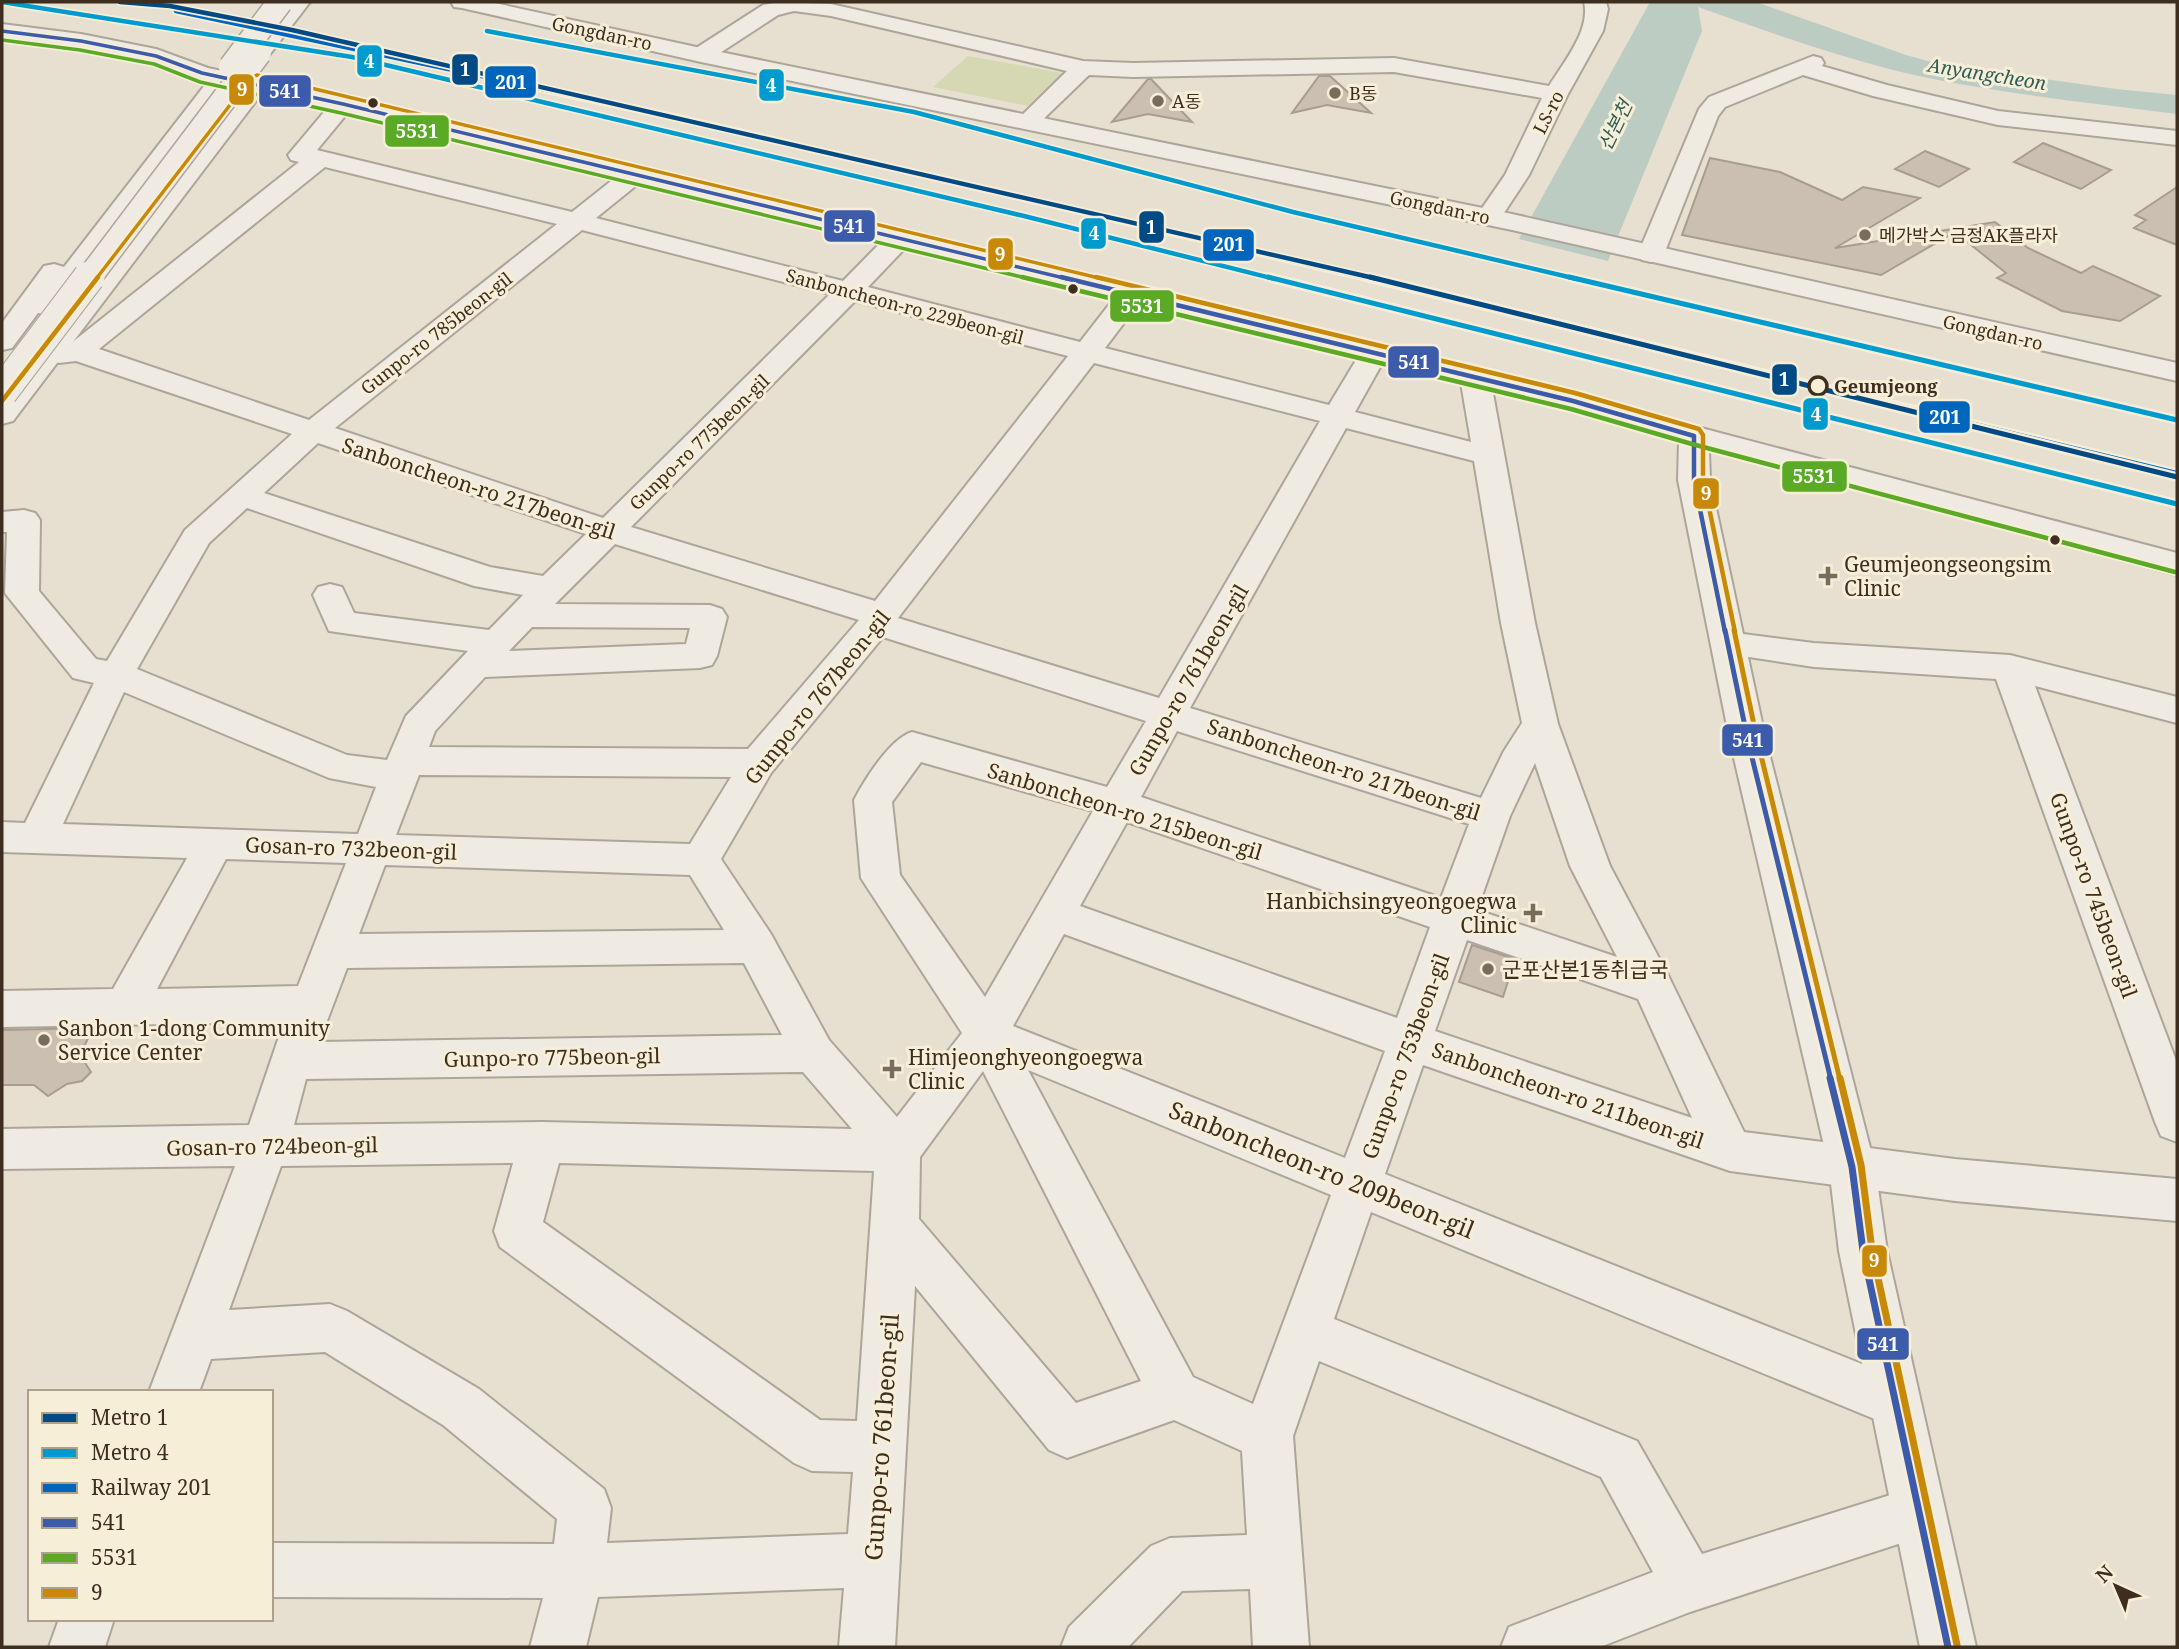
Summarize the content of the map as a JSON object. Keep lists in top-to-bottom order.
{
  "streets": {
    "street": [
      "Gongdan-ro",
      "LS-ro",
      "Sanboncheon-ro 229beon-gil",
      "Gunpo-ro 785beon-gil",
      "Gunpo-ro 775beon-gil",
      "Sanboncheon-ro 217beon-gil",
      "Gunpo-ro 761beon-gil",
      "Gunpo-ro 767beon-gil",
      "Sanboncheon-ro 215beon-gil",
      "Gosan-ro 732beon-gil",
      "Gunpo-ro 745beon-gil",
      "Gunpo-ro 753beon-gil",
      "Sanboncheon-ro 211beon-gil",
      "Gosan-ro 724beon-gil",
      "Sanboncheon-ro 209beon-gil"
    ]
  },
  "crossings": [
    ["Gongdan-ro", "LS-ro"],
    ["Sanboncheon-ro 229beon-gil", "Gunpo-ro 785beon-gil"],
    ["Sanboncheon-ro 229beon-gil", "Gunpo-ro 775beon-gil"],
    ["Sanboncheon-ro 229beon-gil", "Gunpo-ro 761beon-gil"],
    ["Sanboncheon-ro 229beon-gil", "Gunpo-ro 767beon-gil"],
    ["Gunpo-ro 785beon-gil", "Sanboncheon-ro 217beon-gil"],
    ["Gunpo-ro 785beon-gil", "Gosan-ro 732beon-gil"],
    ["Gunpo-ro 775beon-gil", "Sanboncheon-ro 217beon-gil"],
    ["Gunpo-ro 775beon-gil", "Gosan-ro 732beon-gil"],
    ["Gunpo-ro 775beon-gil", "Gosan-ro 724beon-gil"],
    ["Sanboncheon-ro 217beon-gil", "Gunpo-ro 761beon-gil"],
    ["Sanboncheon-ro 217beon-gil", "Gunpo-ro 767beon-gil"],
    ["Sanboncheon-ro 217beon-gil", "Gunpo-ro 753beon-gil"],
    ["Gunpo-ro 761beon-gil", "Sanboncheon-ro 215beon-gil"],
    ["Gunpo-ro 761beon-gil", "Sanboncheon-ro 211beon-gil"],
    ["Gunpo-ro 761beon-gil", "Gosan-ro 724beon-gil"],
    ["Gunpo-ro 761beon-gil", "Sanboncheon-ro 209beon-gil"],
    ["Gunpo-ro 767beon-gil", "Gosan-ro 732beon-gil"],
    ["Sanboncheon-ro 215beon-gil", "Gunpo-ro 753beon-gil"],
    ["Sanboncheon-ro 215beon-gil", "Sanboncheon-ro 209beon-gil"],
    ["Gunpo-ro 753beon-gil", "Sanboncheon-ro 211beon-gil"],
    ["Gunpo-ro 753beon-gil", "Sanboncheon-ro 209beon-gil"]
  ],
  "water": ["Anyangcheon", "산본천"],
  "places": {
    "other": [
      "B동",
      "A동",
      "메가박스 금정AK플라자",
      "Geumjeong",
      "군포산본1동취급국",
      "Sanbon 1-dong Community Service Center"
    ],
    "health": ["Geumjeongseongsim Clinic", "Hanbichsingyeongoegwa Clinic", "Himjeonghyeongoegwa Clinic"]
  },
  "lines": [
    "metro line 1",
    "metro line 4",
    "rail line 201",
    "transit line 541",
    "transit line 5531",
    "transit line 9"
  ],
  "legend": [
    "Metro 1",
    "Metro 4",
    "Railway 201",
    "541",
    "5531",
    "9"
  ],
  "north": "top left"
}
